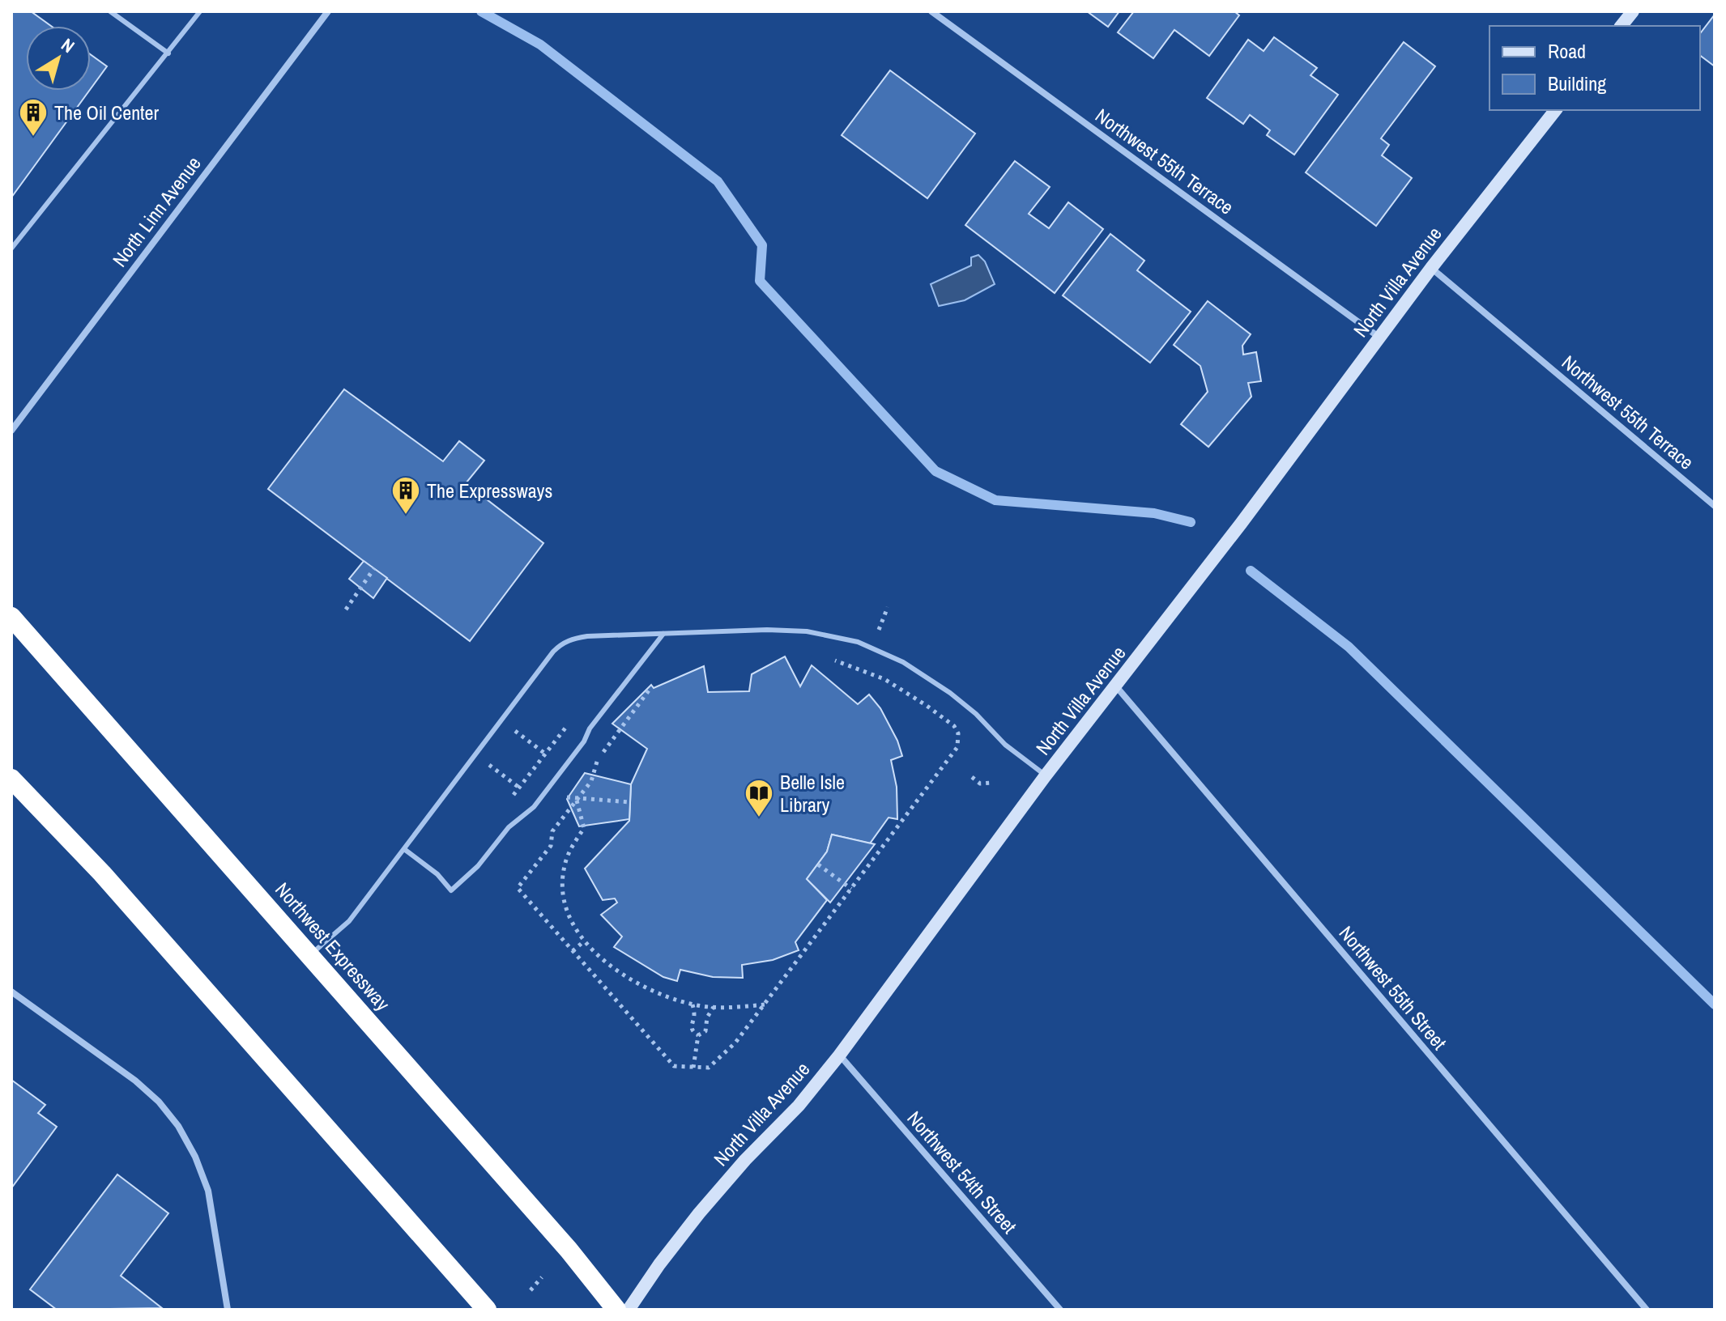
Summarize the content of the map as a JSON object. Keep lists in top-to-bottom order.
{
  "streets": {
    "highway": ["Northwest Expressway"],
    "street": [
      "Northwest 55th Terrace",
      "North Linn Avenue",
      "North Villa Avenue",
      "Northwest 55th Street",
      "Northwest 54th Street"
    ]
  },
  "crossings": [
    ["Northwest 55th Terrace", "North Villa Avenue"],
    ["North Villa Avenue", "Northwest 55th Street"],
    ["North Villa Avenue", "Northwest 54th Street"]
  ],
  "places": {
    "building": ["The Oil Center", "The Expressways"],
    "library": ["Belle Isle Library"]
  },
  "legend": ["Road", "Building"],
  "north": "top right"
}
